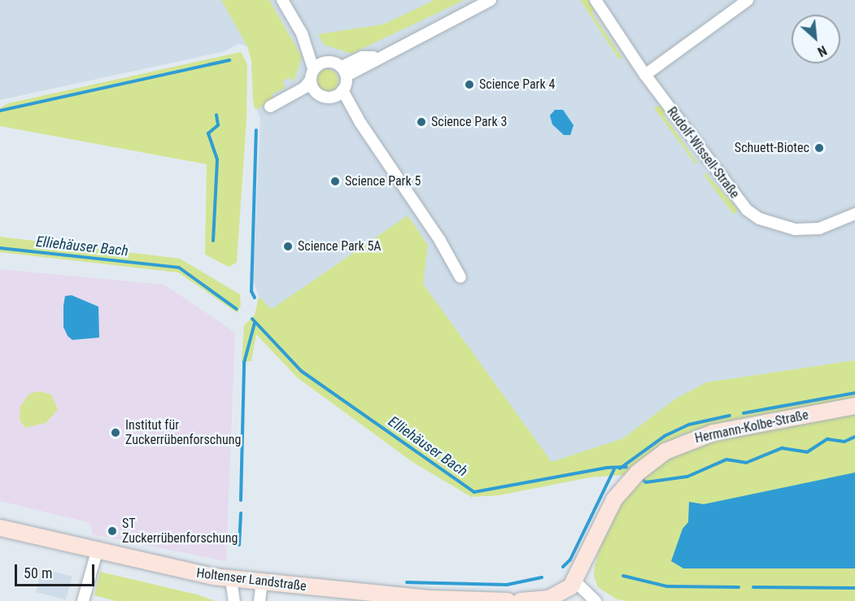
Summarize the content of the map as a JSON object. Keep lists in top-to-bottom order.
{
  "streets": {
    "street": ["Rudolf-Wissell-Straße", "Hermann-Kolbe-Straße", "Holtenser Landstraße"]
  },
  "water": ["Elliehäuser Bach"],
  "places": [
    "Science Park 4",
    "Science Park 3",
    "Schuett-Biotec",
    "Science Park 5",
    "Science Park 5A",
    "Institut für Zuckerrübenforschung",
    "ST Zuckerrübenforschung"
  ],
  "scale_bar": "50 m",
  "north": "bottom right"
}
